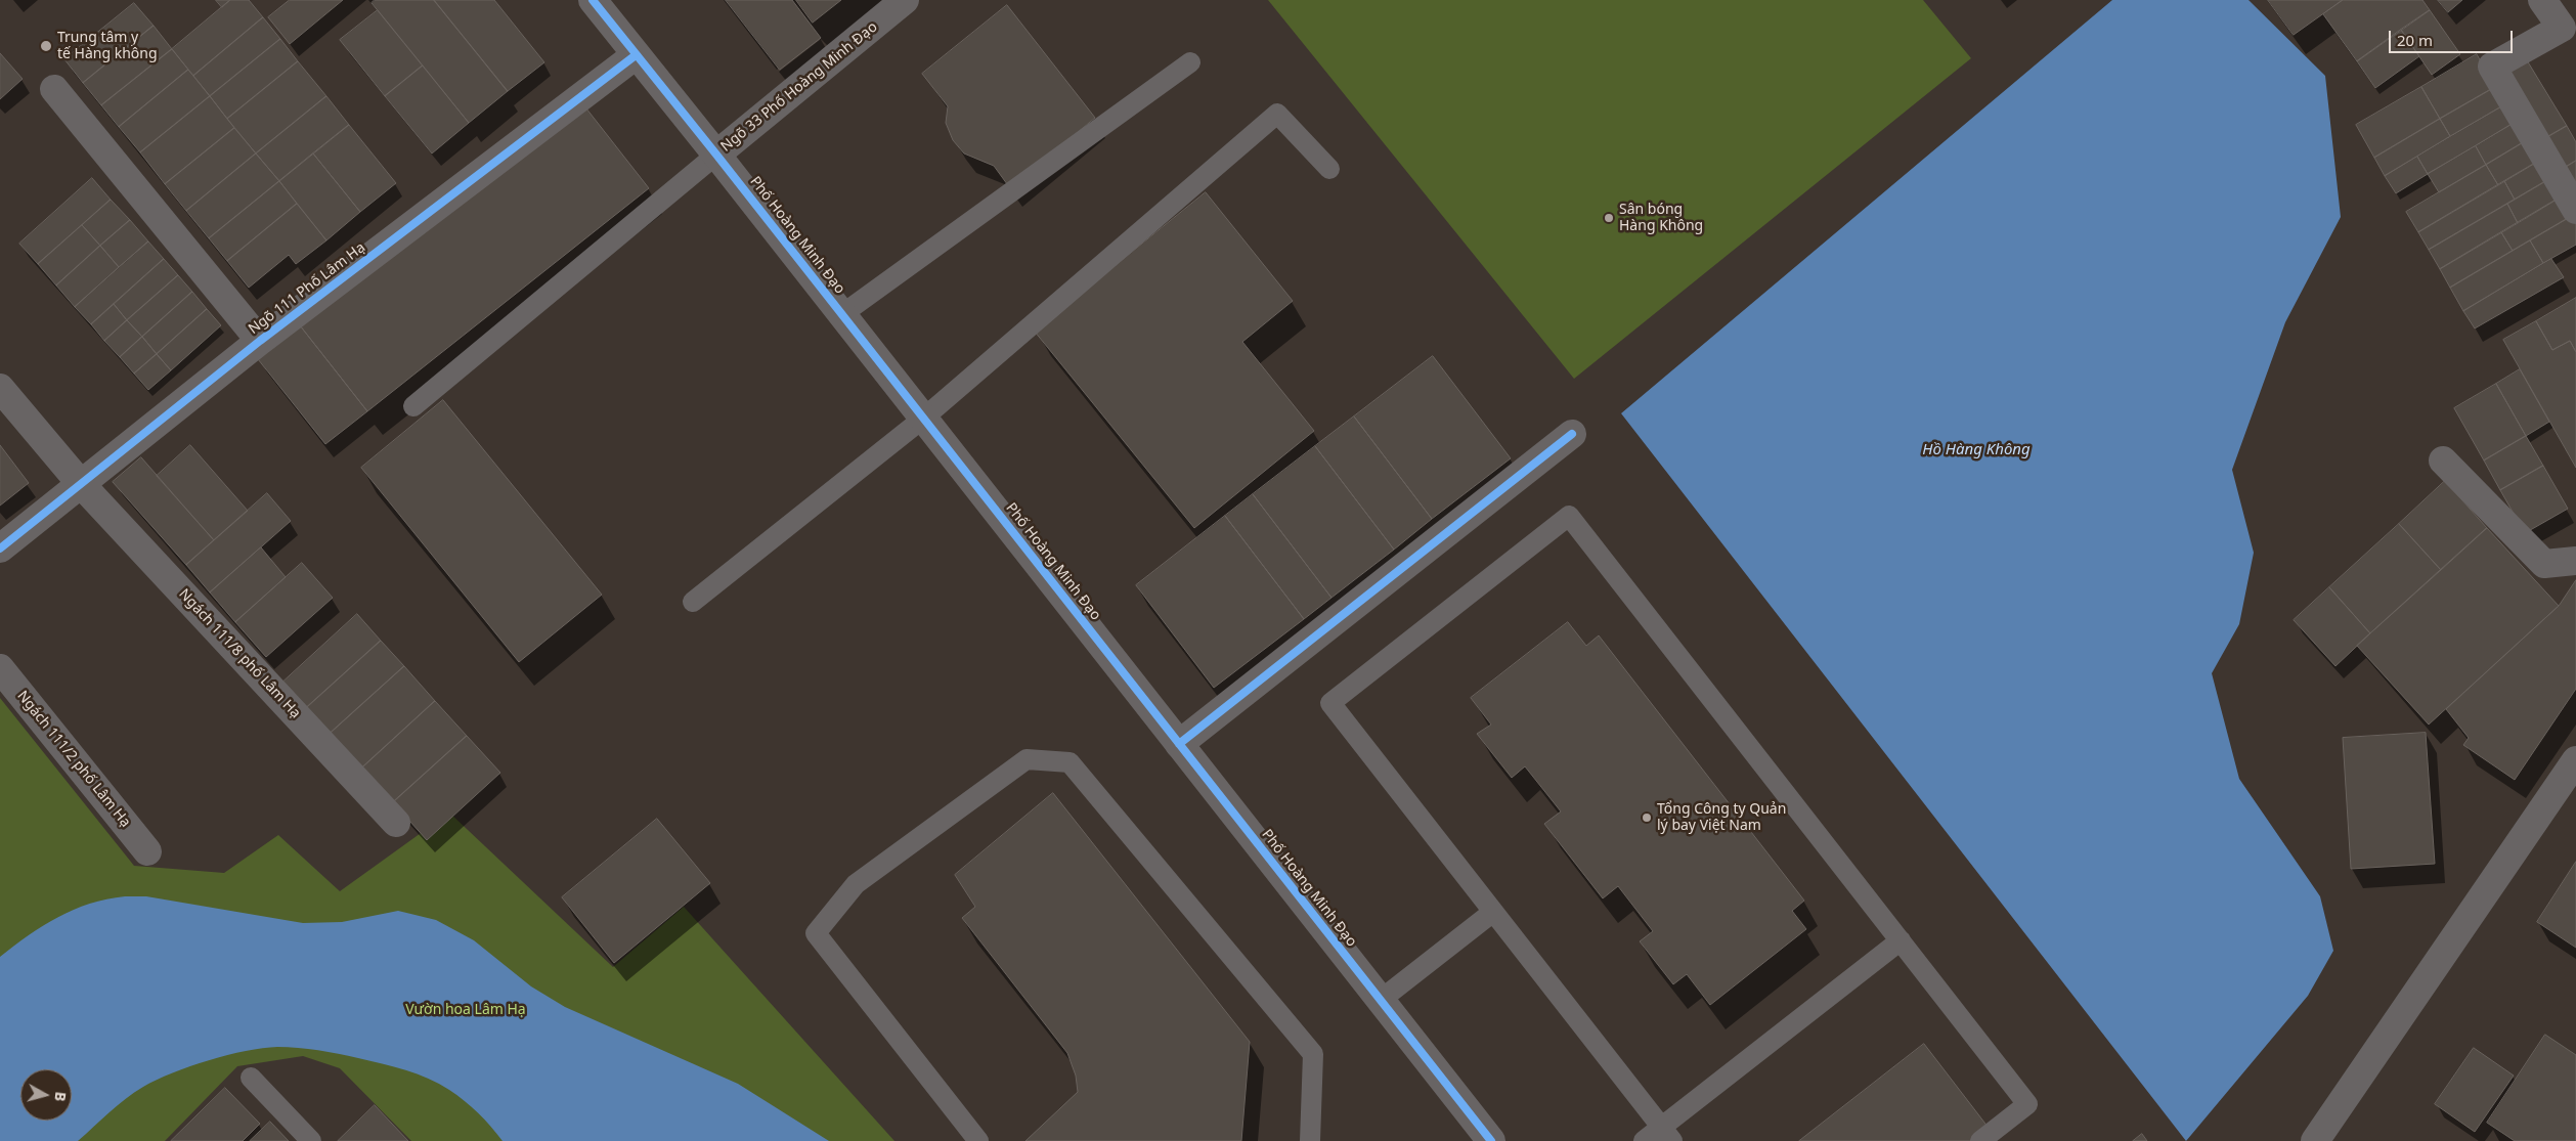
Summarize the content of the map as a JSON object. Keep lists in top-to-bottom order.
{
  "streets": {
    "street": [
      "Ngõ 33 Phố Hoàng Minh Đạo",
      "Phố Hoàng Minh Đạo",
      "Ngõ 111 Phố Lâm Hạ",
      "Ngách 111/8 phố Lâm Hạ",
      "Ngách 111/2 phố Lâm Hạ"
    ]
  },
  "crossings": [
    ["Ngõ 33 Phố Hoàng Minh Đạo", "Phố Hoàng Minh Đạo"],
    ["Phố Hoàng Minh Đạo", "Ngõ 111 Phố Lâm Hạ"],
    ["Ngõ 111 Phố Lâm Hạ", "Ngách 111/8 phố Lâm Hạ"]
  ],
  "water": ["Hồ Hàng Không"],
  "parks": ["Vườn hoa Lâm Hạ"],
  "places": ["Trung tâm y tế Hàng không", "Sân bóng Hàng Không", "Tổng Công ty Quản lý bay Việt Nam"],
  "scale_bar": "20 m",
  "north": "right"
}
